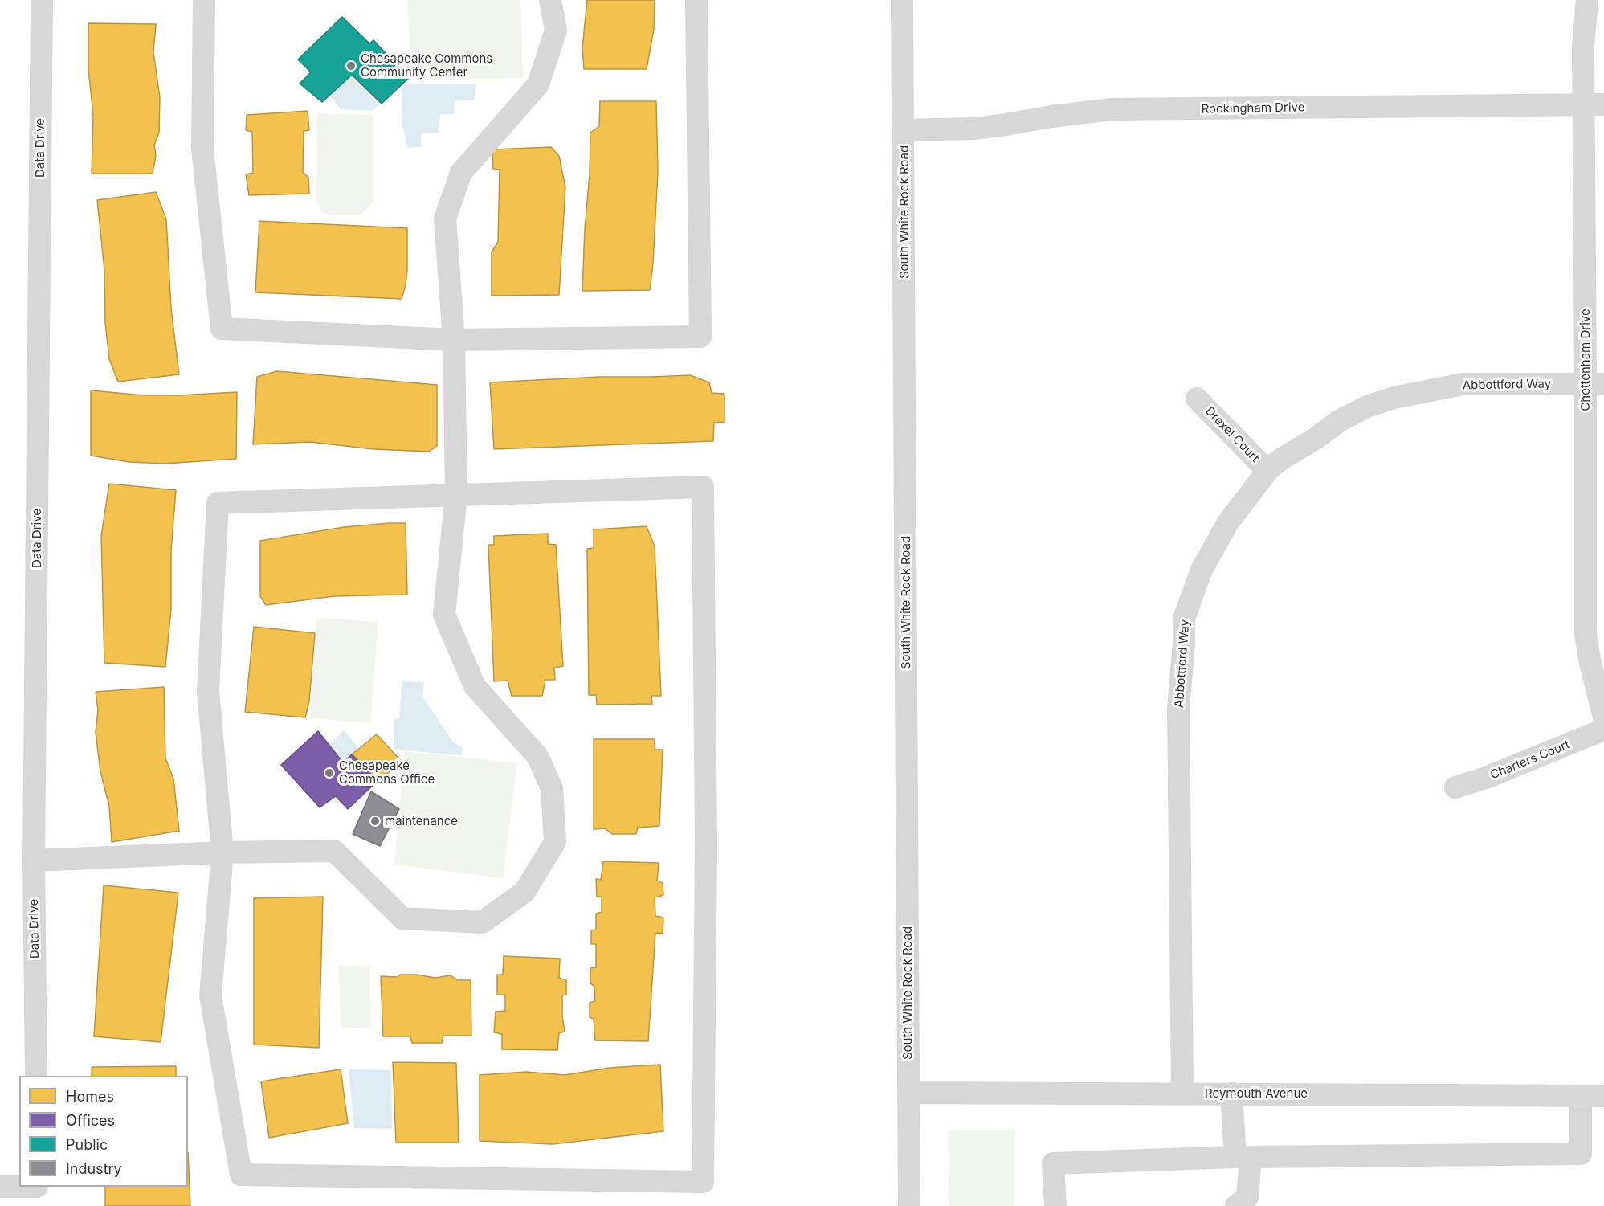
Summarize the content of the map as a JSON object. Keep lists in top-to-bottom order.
{
  "streets": {
    "street": [
      "Rockingham Drive",
      "Data Drive",
      "South White Rock Road",
      "Chettenham Drive",
      "Abbottford Way",
      "Drexel Court",
      "Charters Court",
      "Reymouth Avenue"
    ]
  },
  "crossings": [
    ["Rockingham Drive", "South White Rock Road"],
    ["Rockingham Drive", "Chettenham Drive"],
    ["South White Rock Road", "Reymouth Avenue"],
    ["Chettenham Drive", "Abbottford Way"],
    ["Abbottford Way", "Drexel Court"],
    ["Abbottford Way", "Reymouth Avenue"]
  ],
  "places": ["Chesapeake Commons Community Center", "Chesapeake Commons Office", "maintenance"],
  "legend": [
    "Homes",
    "Offices",
    "Public",
    "Industry"
  ]
}
